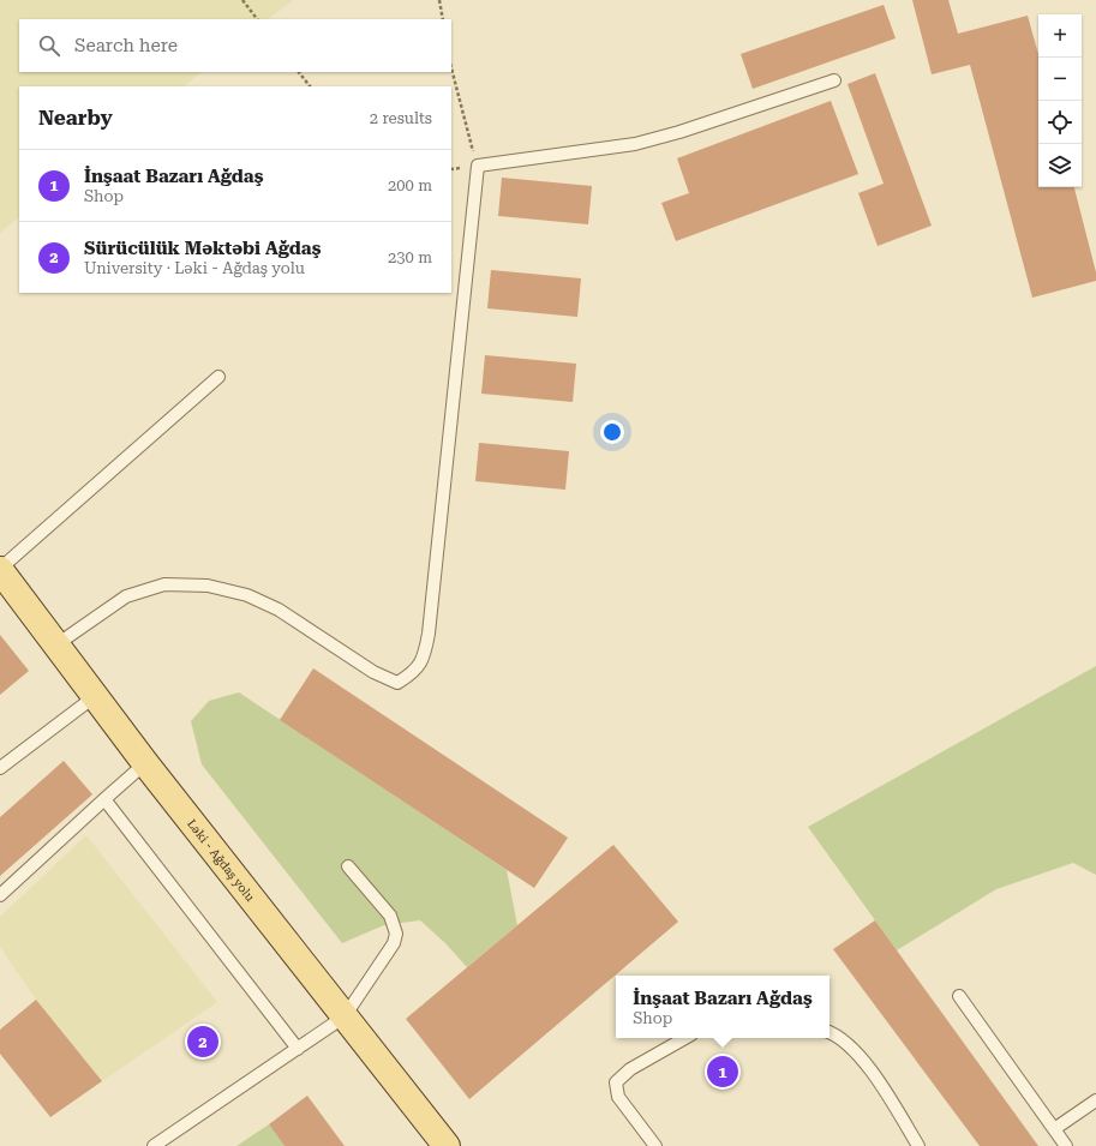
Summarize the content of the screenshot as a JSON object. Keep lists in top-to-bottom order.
{
  "streets": {
    "main road": ["Ləki - Ağdaş yolu"]
  },
  "page": {
    "map_buttons": ["+", "−"],
    "search": "Search here",
    "heading": ["Nearby", "2 results"],
    "list": [
      {
        "mark": "1",
        "name": "İnşaat Bazarı Ağdaş",
        "note": "Shop",
        "value": "200 m"
      },
      {
        "mark": "2",
        "name": "Sürücülük Məktəbi Ağdaş",
        "note": "University · Ləki - Ağdaş yolu",
        "value": "230 m"
      }
    ],
    "popup": ["İnşaat Bazarı Ağdaş", "Shop"],
    "pins": ["2", "1"]
  }
}
